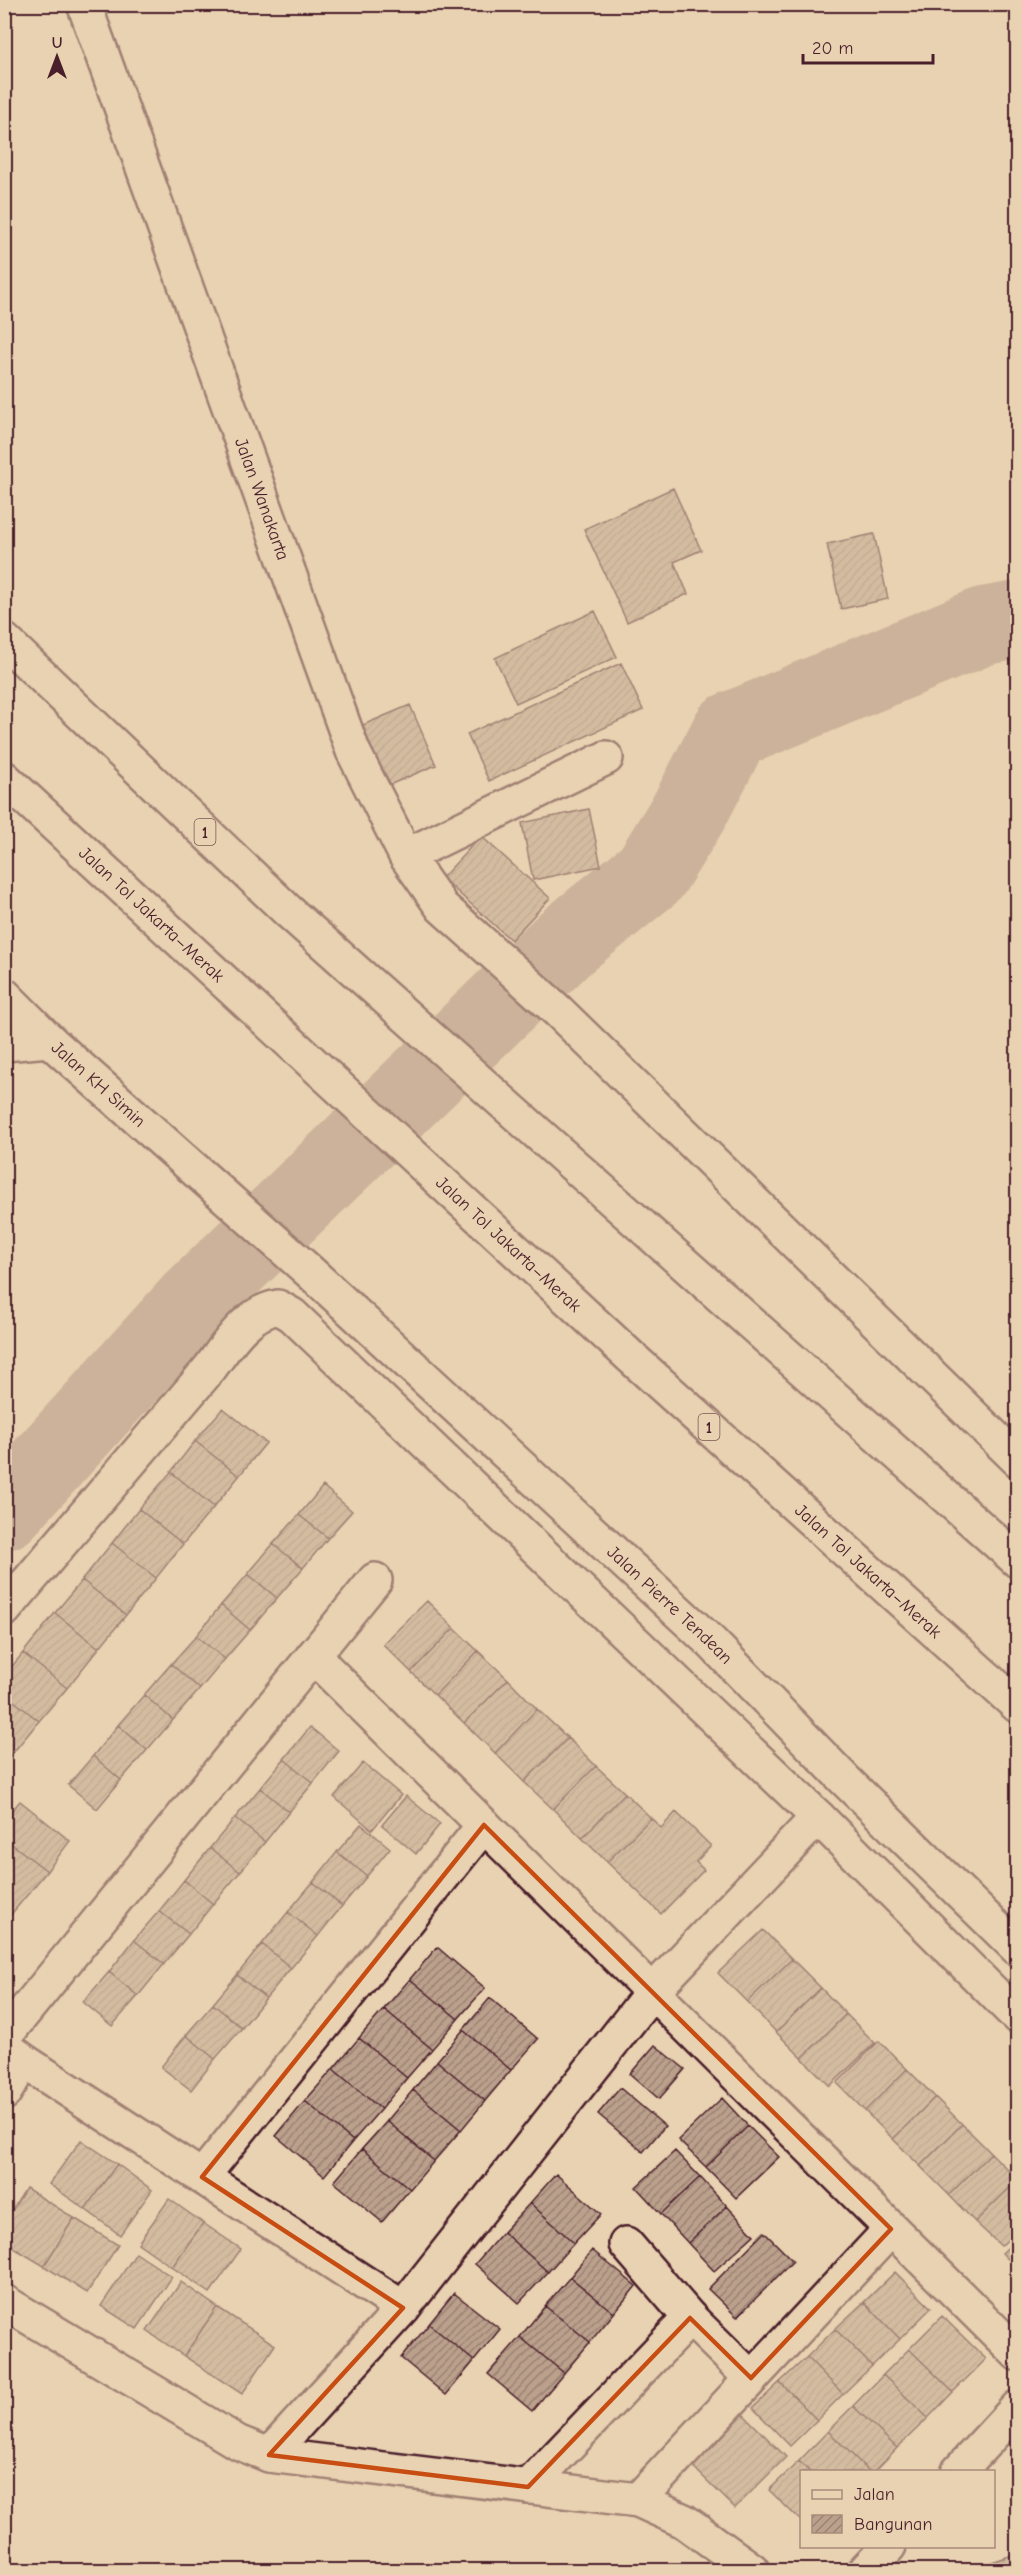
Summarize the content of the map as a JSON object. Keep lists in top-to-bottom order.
{
  "streets": {
    "main road": [
      "Jalan Wanakarta",
      "1",
      "Jalan Tol Jakarta–Merak",
      "Jalan KH Simin",
      "Jalan Pierre Tendean"
    ]
  },
  "crossings": [
    ["Jalan KH Simin", "Jalan Pierre Tendean"]
  ],
  "legend": ["Jalan", "Bangunan"],
  "scale_bar": "20 m",
  "north": "top"
}
